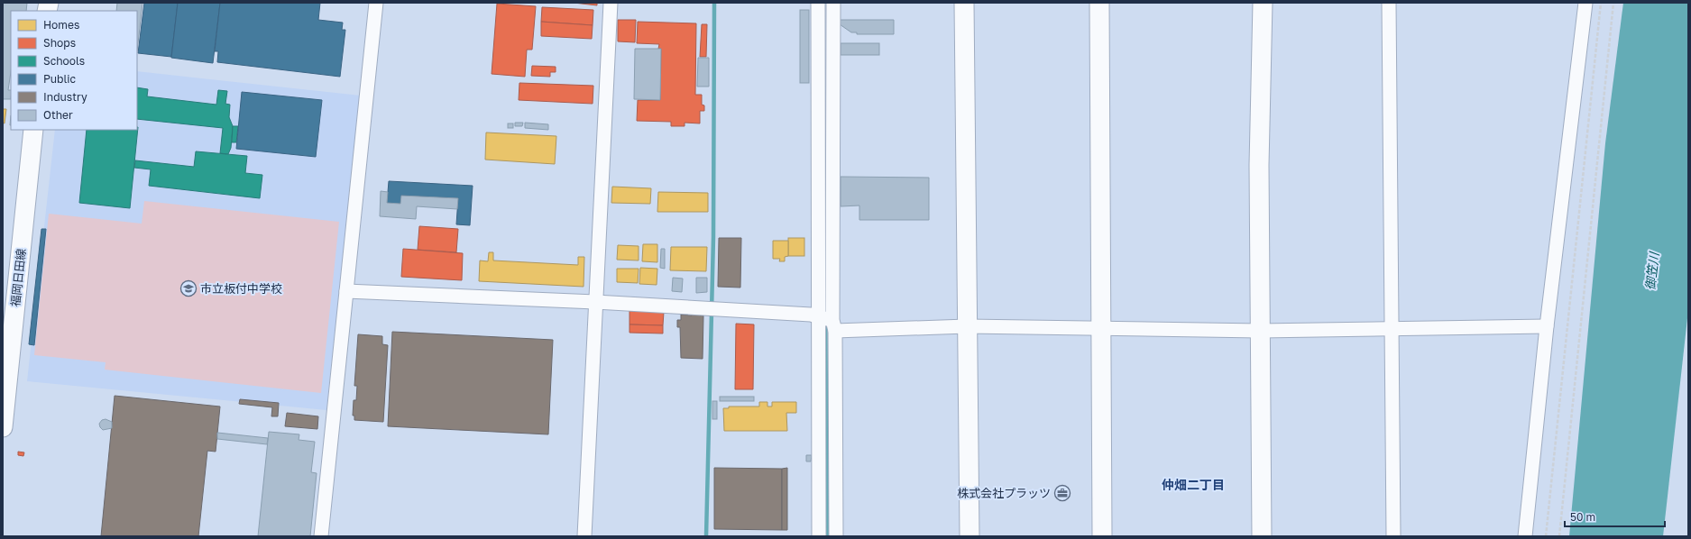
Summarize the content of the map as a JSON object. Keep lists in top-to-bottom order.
{
  "streets": {
    "street": ["福岡日田線"]
  },
  "districts": ["仲畑二丁目"],
  "water": ["御笠川"],
  "places": {
    "school or university": ["市立板付中学校"],
    "office": ["株式会社プラッツ"]
  },
  "legend": [
    "Homes",
    "Shops",
    "Schools",
    "Public",
    "Industry",
    "Other"
  ],
  "scale_bar": "50 m"
}
